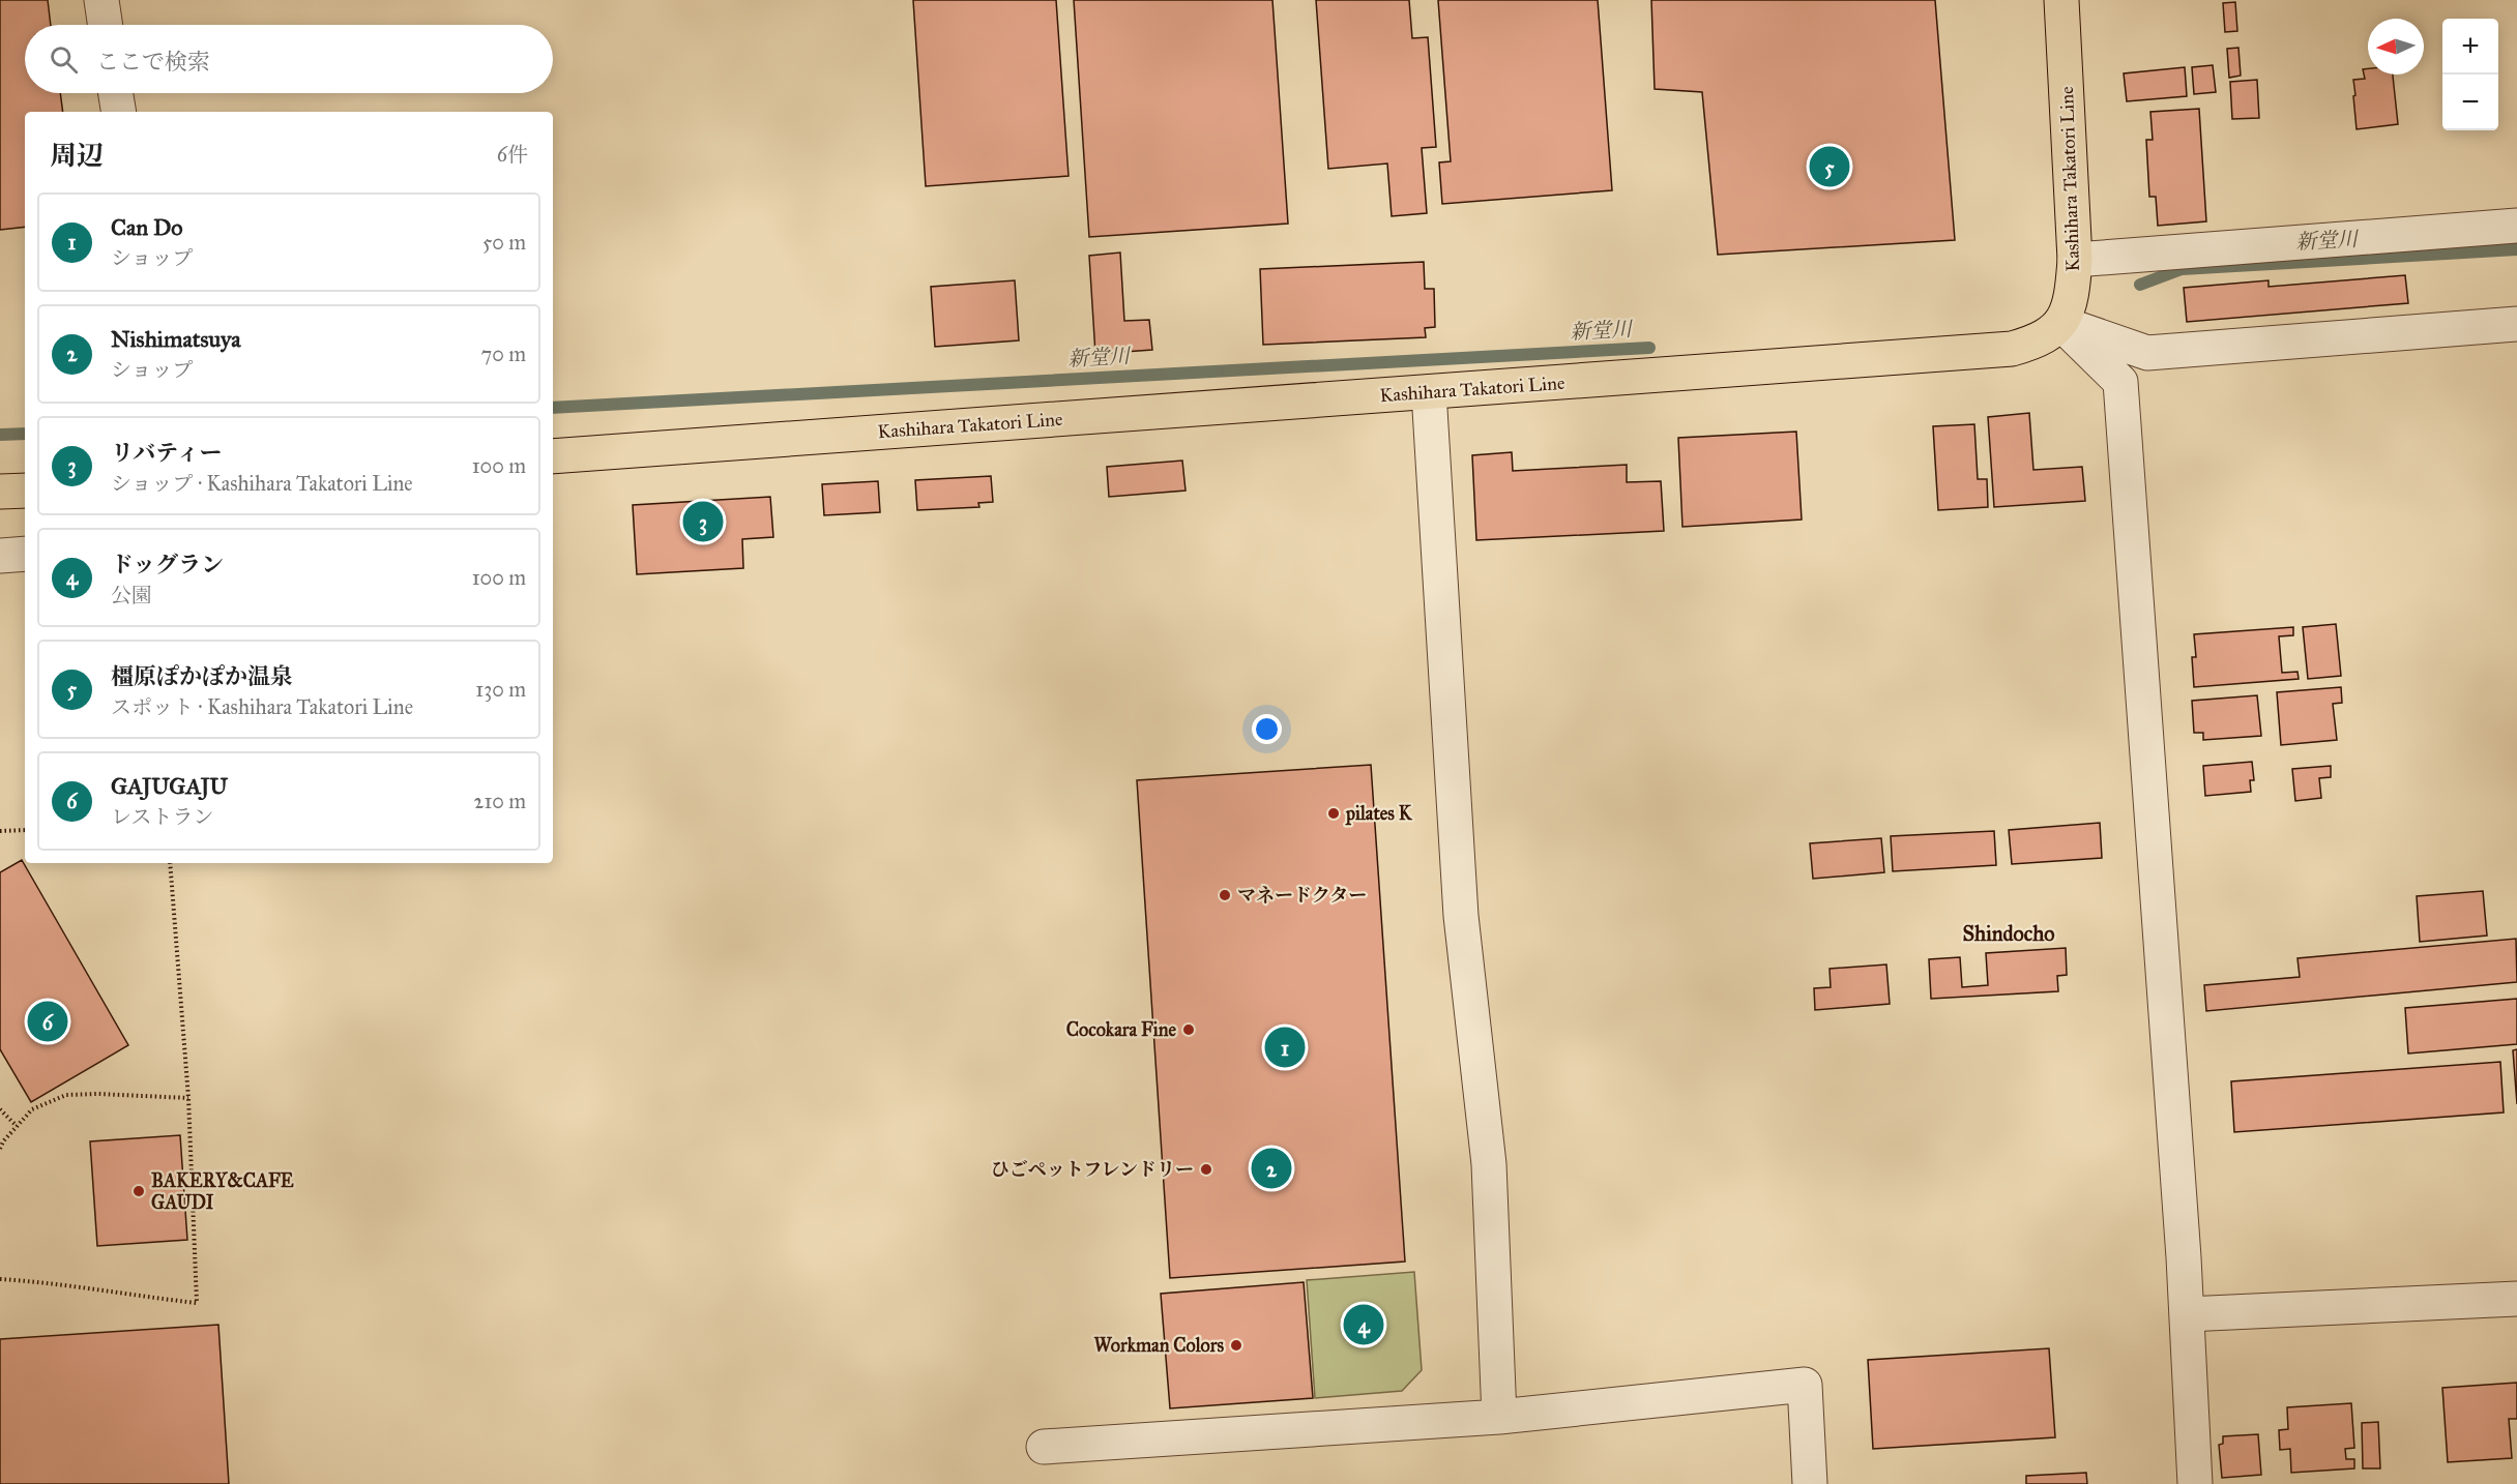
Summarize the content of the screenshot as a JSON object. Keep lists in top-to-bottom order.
{
  "streets": {
    "main road": ["Kashihara Takatori Line"]
  },
  "districts": ["Shindocho"],
  "water": ["新堂川"],
  "places": [
    "pilates K",
    "マネードクター",
    "Cocokara Fine",
    "ひごペットフレンドリー",
    "BAKERY&CAFE GAUDI",
    "Workman Colors"
  ],
  "north": "left",
  "page": {
    "map_buttons": ["+", "−"],
    "search": "ここで検索",
    "heading": ["周辺", "6件"],
    "pins": [
      "5",
      "3",
      "6",
      "1",
      "2",
      "4"
    ],
    "list": [
      {
        "mark": "1",
        "name": "Can Do",
        "note": "ショップ",
        "value": "50 m"
      },
      {
        "mark": "2",
        "name": "Nishimatsuya",
        "note": "ショップ",
        "value": "70 m"
      },
      {
        "mark": "3",
        "name": "リバティー",
        "note": "ショップ · Kashihara Takatori Line",
        "value": "100 m"
      },
      {
        "mark": "4",
        "name": "ドッグラン",
        "note": "公園",
        "value": "100 m"
      },
      {
        "mark": "5",
        "name": "橿原ぽかぽか温泉",
        "note": "スポット · Kashihara Takatori Line",
        "value": "130 m"
      },
      {
        "mark": "6",
        "name": "GAJUGAJU",
        "note": "レストラン",
        "value": "210 m"
      }
    ]
  }
}
